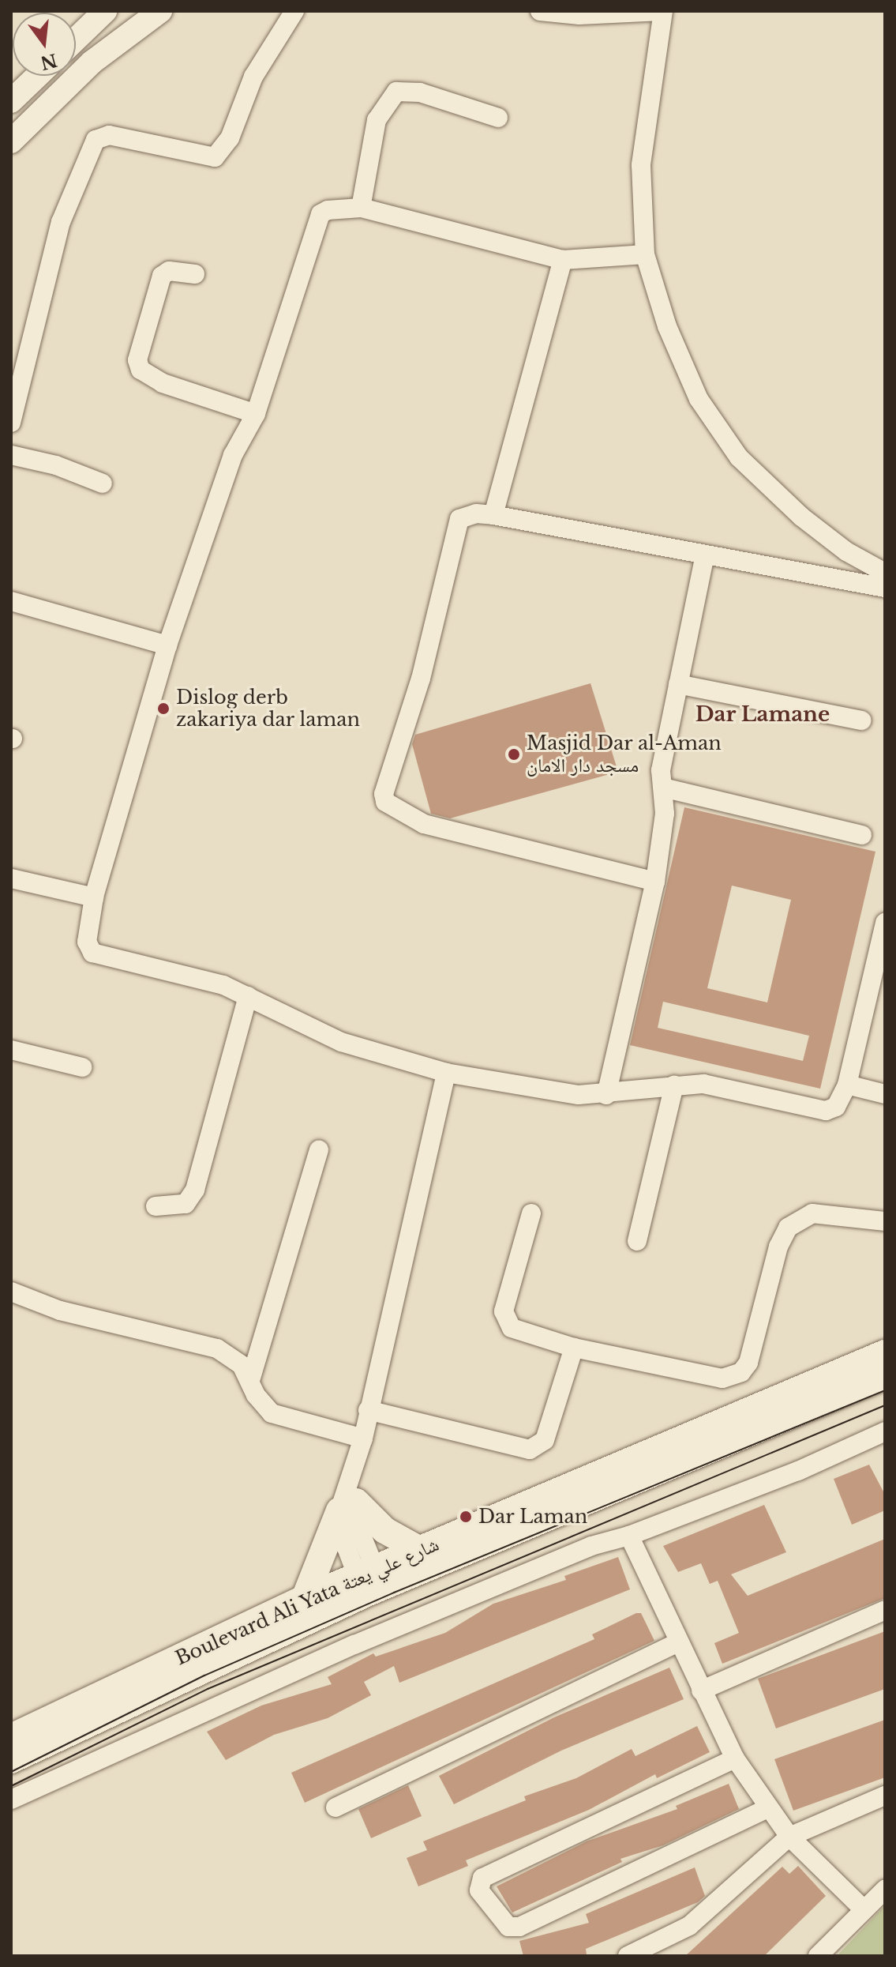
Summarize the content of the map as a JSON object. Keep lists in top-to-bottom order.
{
  "streets": {
    "main road": ["Boulevard Ali Yata شارع علي يعتة"]
  },
  "districts": ["Dar Lamane"],
  "places": ["Dislog derb zakariya dar laman", "Masjid Dar al-Aman مسجد دار الامان", "Dar Laman"],
  "north": "bottom"
}
